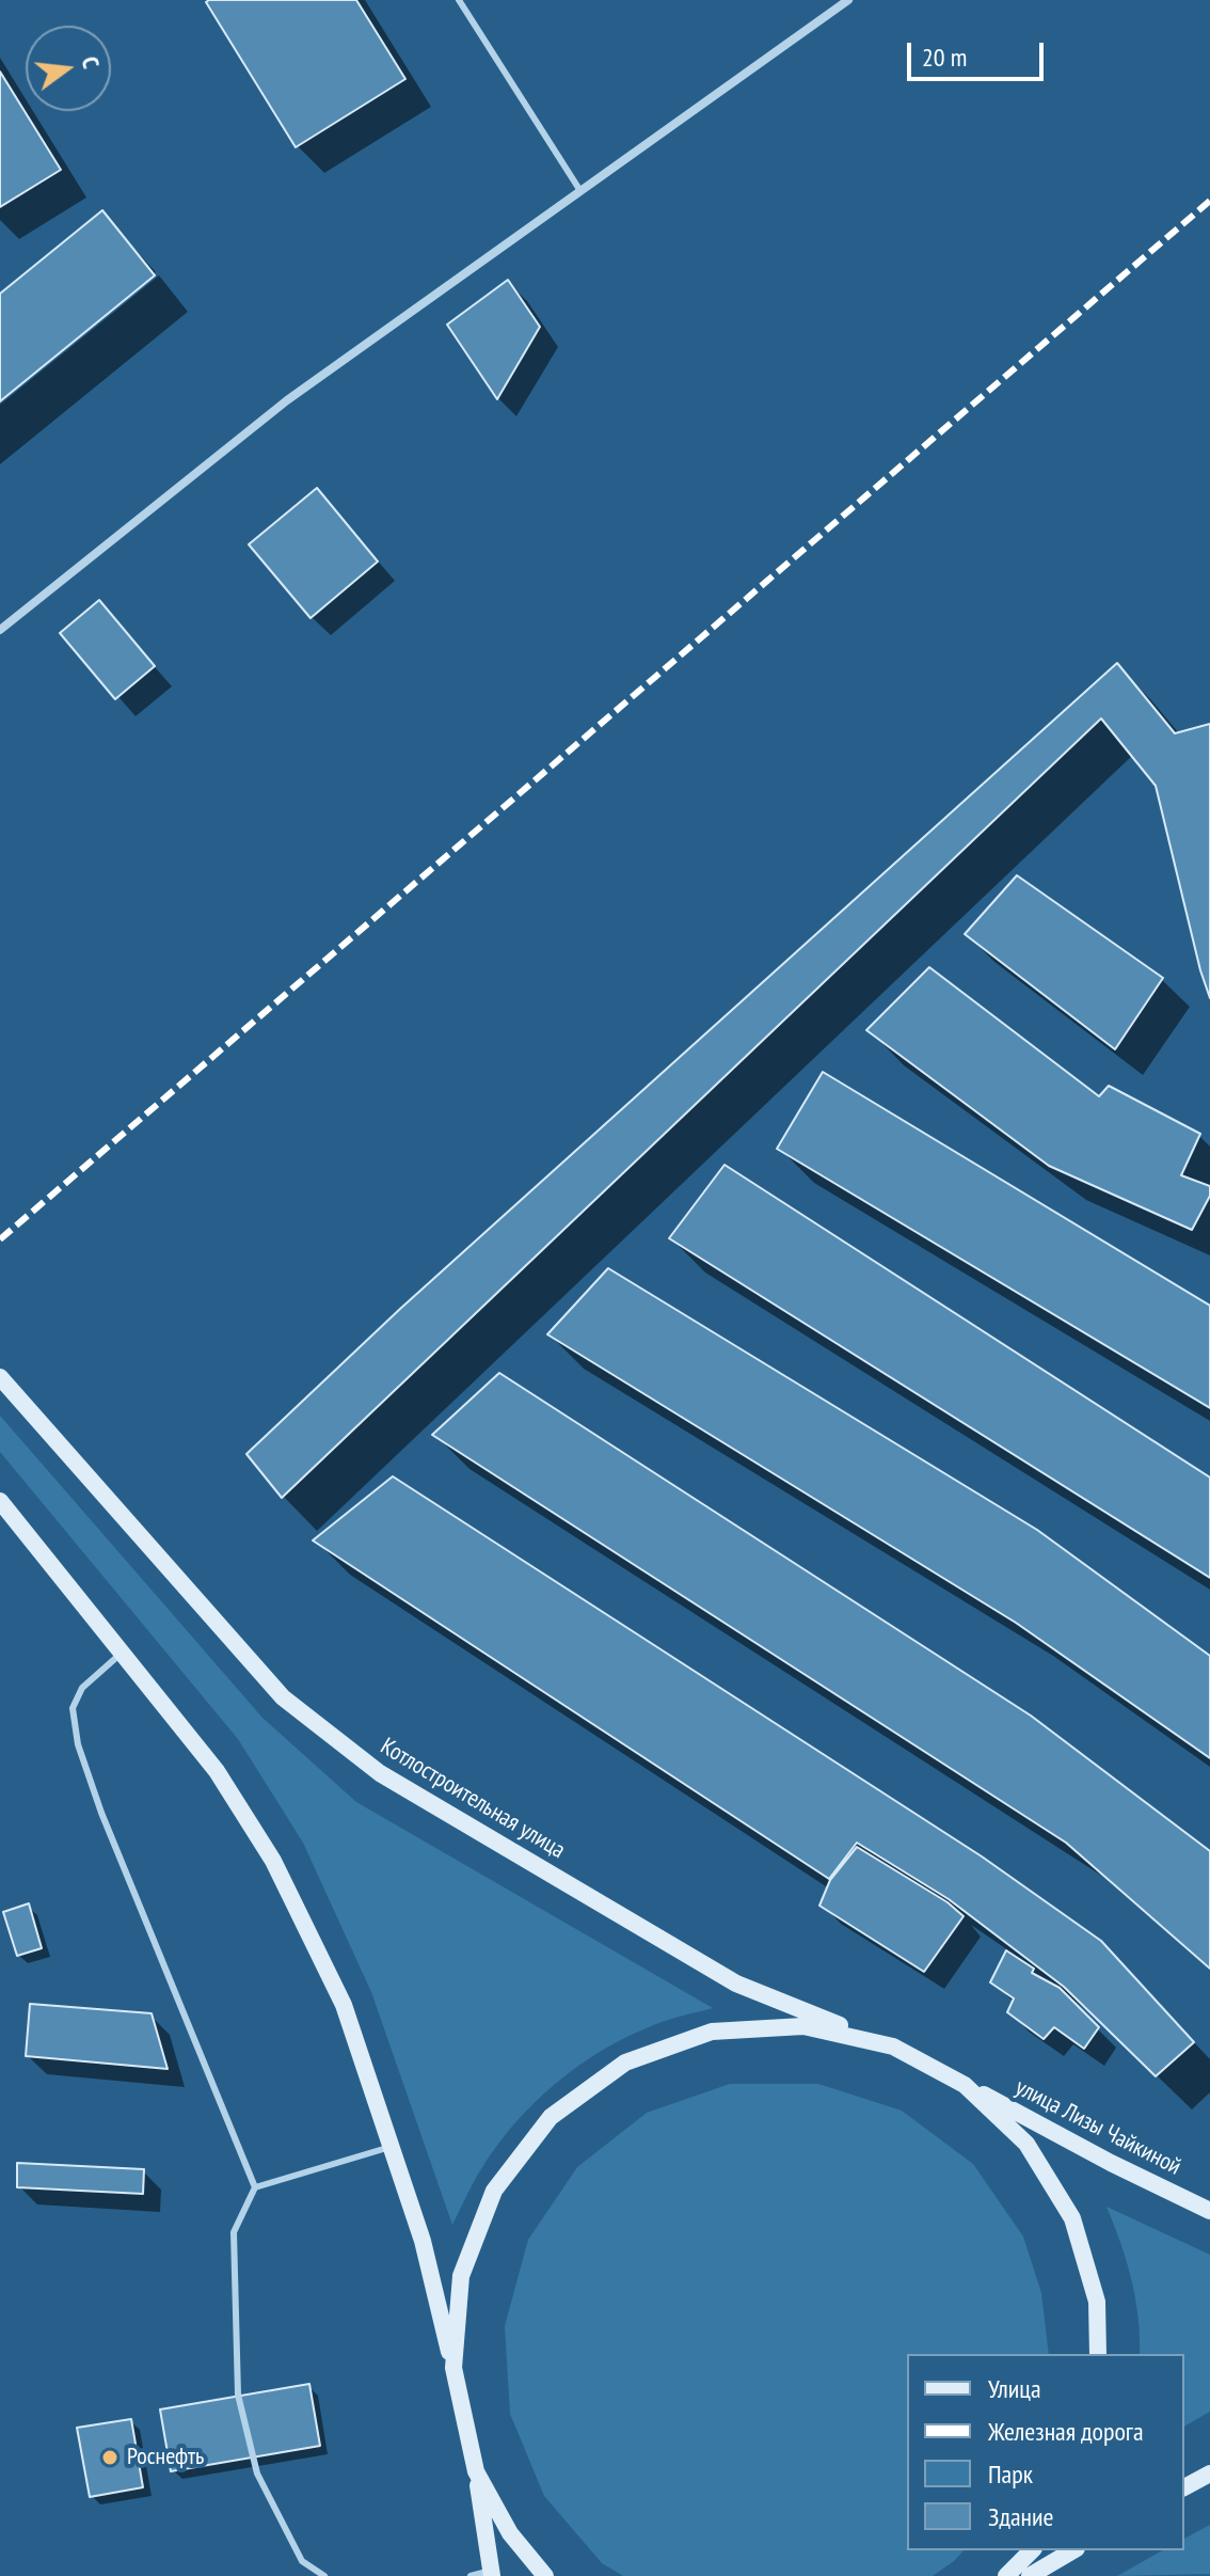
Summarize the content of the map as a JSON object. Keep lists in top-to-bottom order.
{
  "streets": {
    "main road": ["Котлостроительная улица", "улица Лизы Чайкиной"]
  },
  "crossings": [
    ["Котлостроительная улица", "улица Лизы Чайкиной"]
  ],
  "places": ["Роснефть"],
  "legend": [
    "Улица",
    "Железная дорога",
    "Парк",
    "Здание"
  ],
  "scale_bar": "20 m",
  "north": "right"
}
